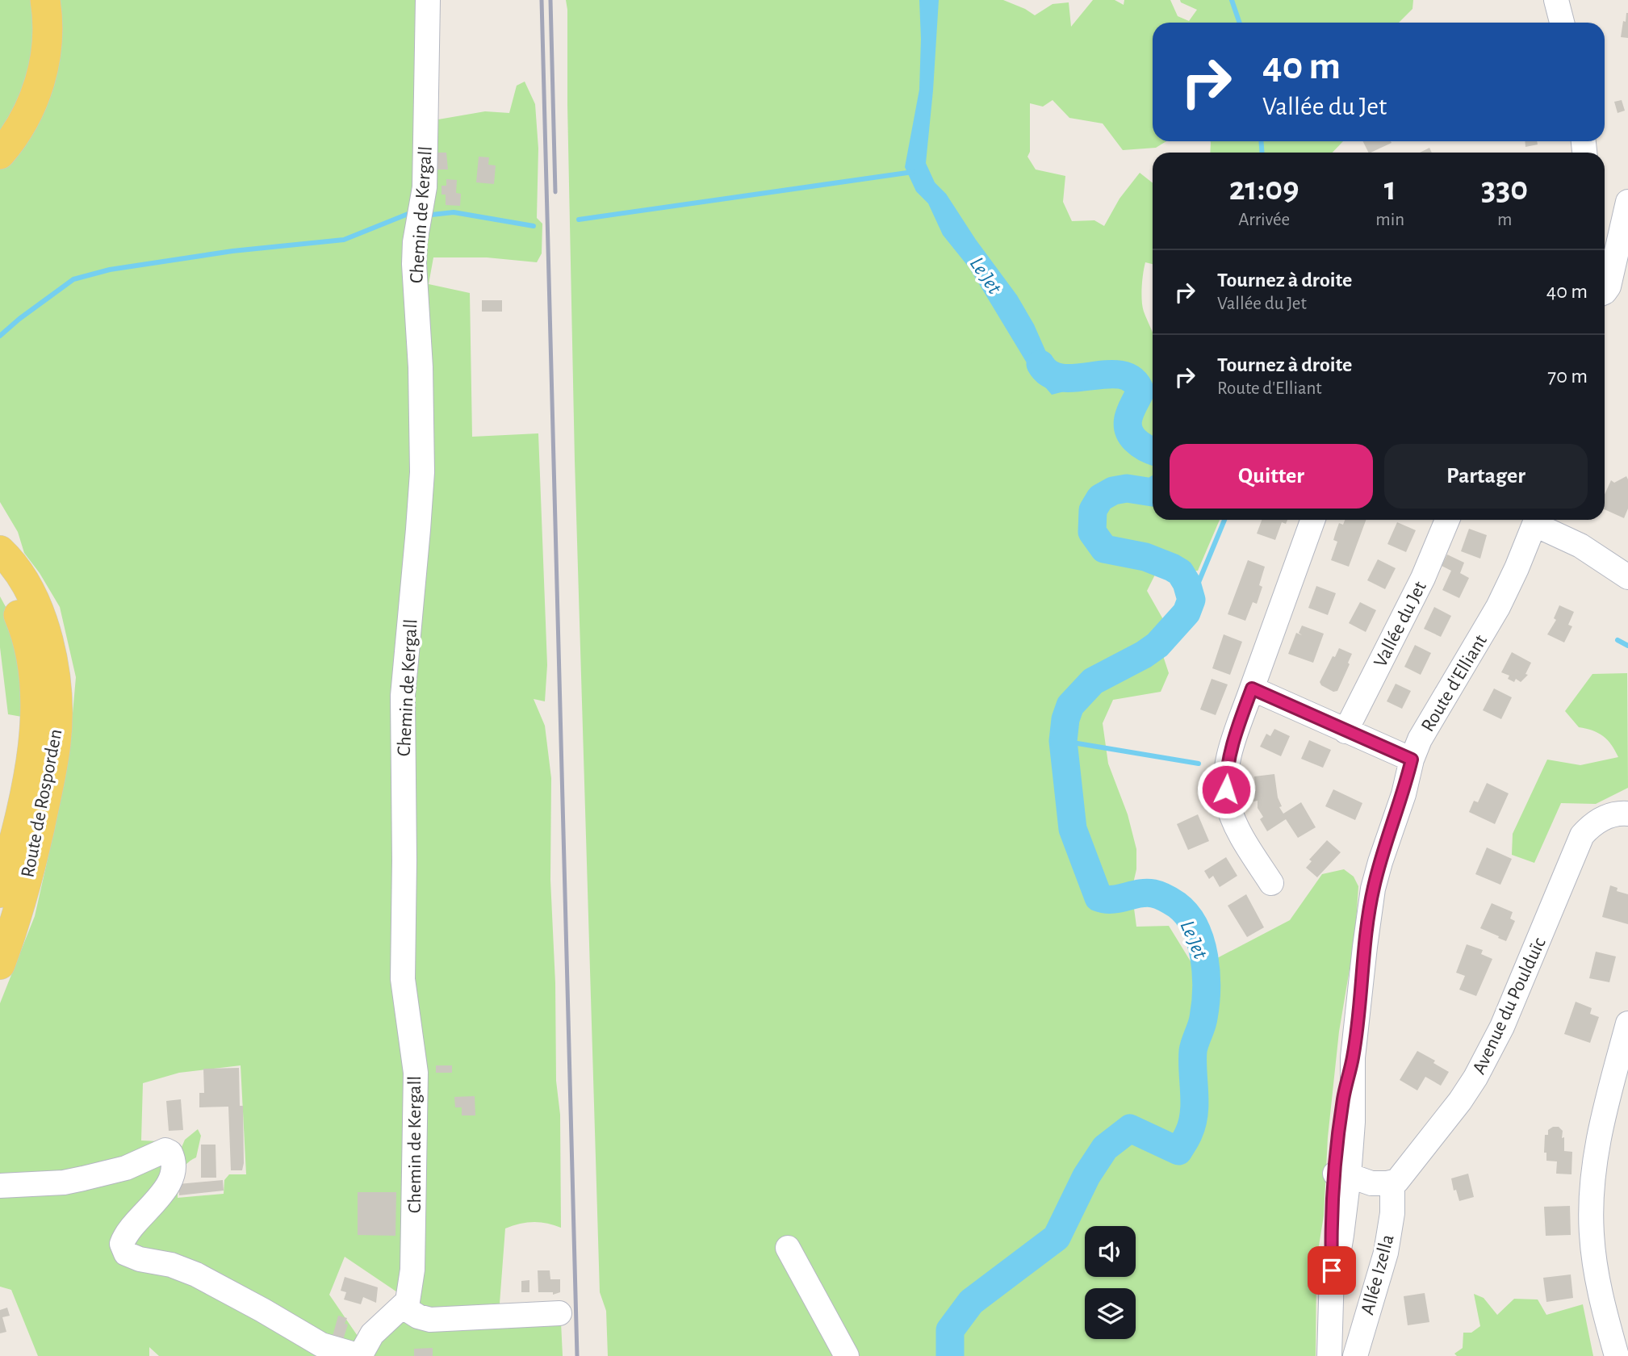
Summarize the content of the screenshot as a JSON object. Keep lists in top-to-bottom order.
{
  "streets": {
    "main road": ["Route de Rosporden"],
    "street": [
      "Chemin de Kergall",
      "Vallée du Jet",
      "Route d'Elliant",
      "Avenue du Poulduïc",
      "Allée Izella"
    ]
  },
  "crossings": [
    ["Avenue du Poulduïc", "Allée Izella"]
  ],
  "water": ["Le Jet"],
  "page": {
    "turn": ["40 m", "Vallée du Jet"],
    "eta": [
      "21:09",
      "Arrivée",
      "1",
      "min",
      "330",
      "m"
    ],
    "list": [
      {
        "name": "Tournez à droite",
        "note": "Vallée du Jet",
        "value": "40 m"
      },
      {
        "name": "Tournez à droite",
        "note": "Route d'Elliant",
        "value": "70 m"
      }
    ],
    "buttons": ["Quitter", "Partager"]
  }
}
